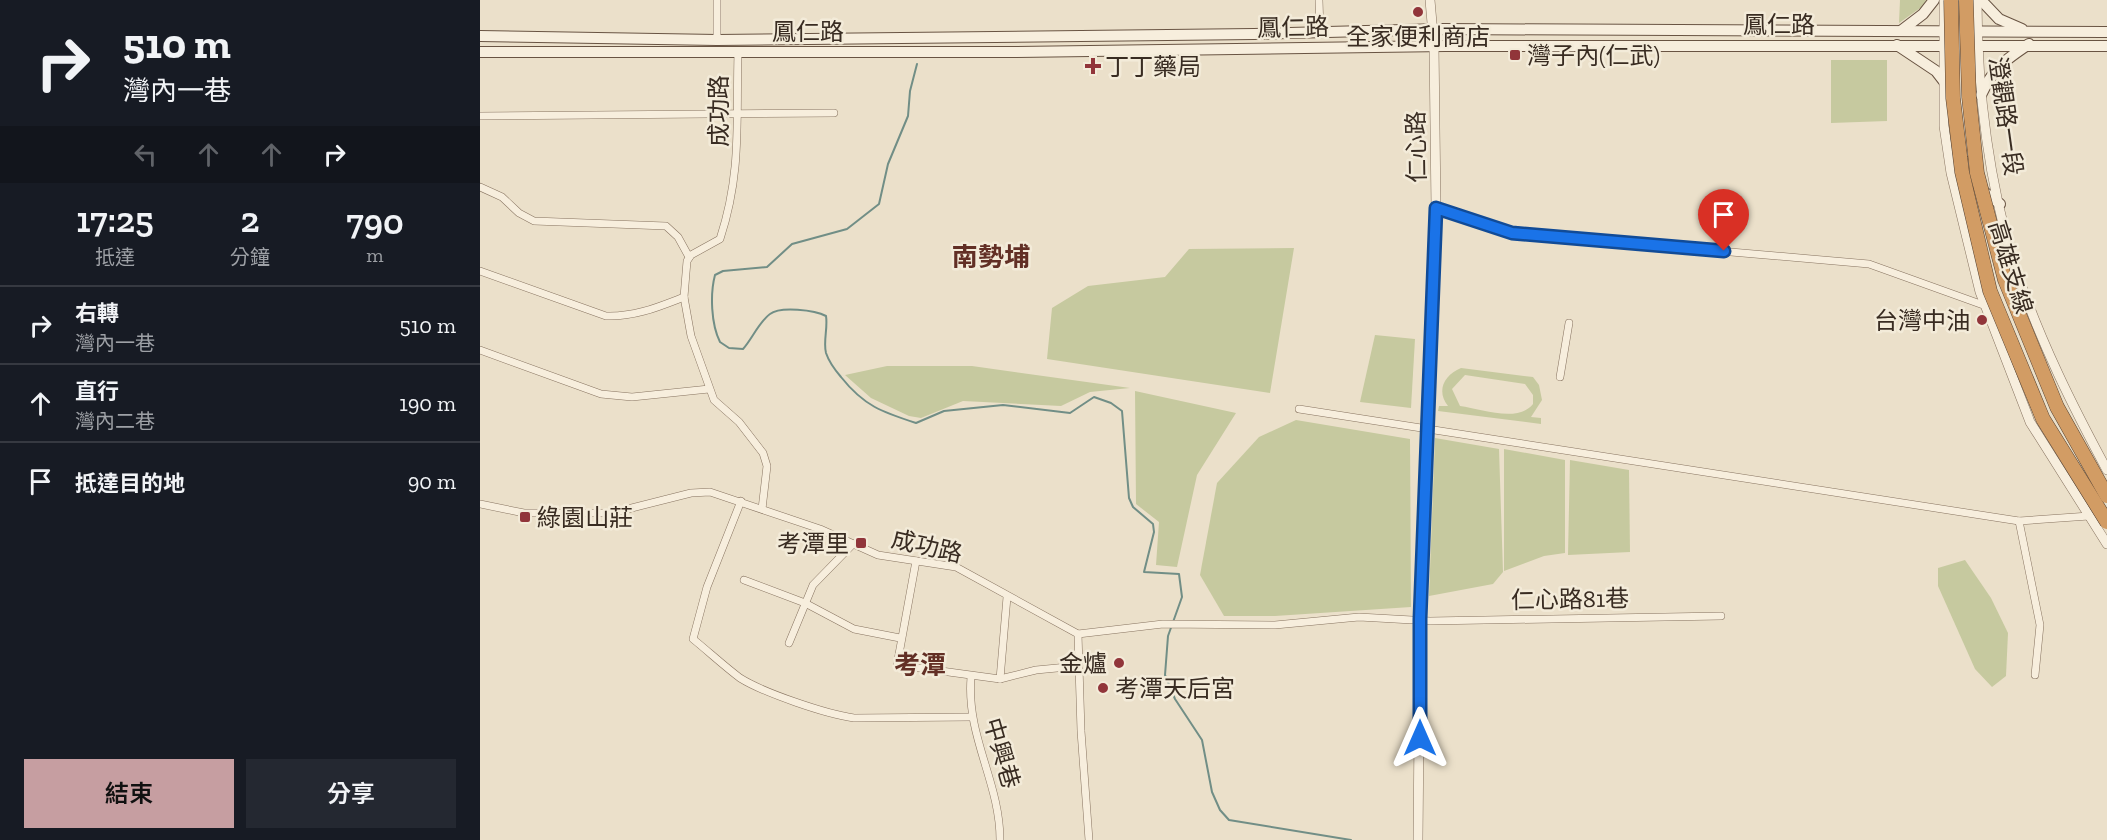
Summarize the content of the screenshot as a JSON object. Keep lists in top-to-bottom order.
{
  "streets": {
    "highway": ["高雄支線"],
    "main road": ["鳳仁路"],
    "street": [
      "成功路",
      "澄觀路一段",
      "仁心路",
      "仁心路81巷",
      "中興巷"
    ]
  },
  "crossings": [
    ["鳳仁路", "成功路"],
    ["鳳仁路", "澄觀路一段"],
    ["鳳仁路", "仁心路"],
    ["成功路", "中興巷"],
    ["仁心路", "仁心路81巷"]
  ],
  "districts": ["南勢埔", "考潭"],
  "places": {
    "other": [
      "全家便利商店",
      "台灣中油",
      "金爐",
      "考潭天后宮"
    ],
    "transit": ["灣子內(仁武)", "綠園山莊", "考潭里"],
    "health": ["丁丁藥局"]
  },
  "page": {
    "turn": ["510 m", "灣內一巷"],
    "eta": [
      "17:25",
      "抵達",
      "2",
      "分鐘",
      "790",
      "m"
    ],
    "list": [
      {
        "name": "右轉",
        "note": "灣內一巷",
        "value": "510 m"
      },
      {
        "name": "直行",
        "note": "灣內二巷",
        "value": "190 m"
      },
      {
        "name": "抵達目的地",
        "value": "90 m"
      }
    ],
    "buttons": ["結束", "分享"]
  }
}
